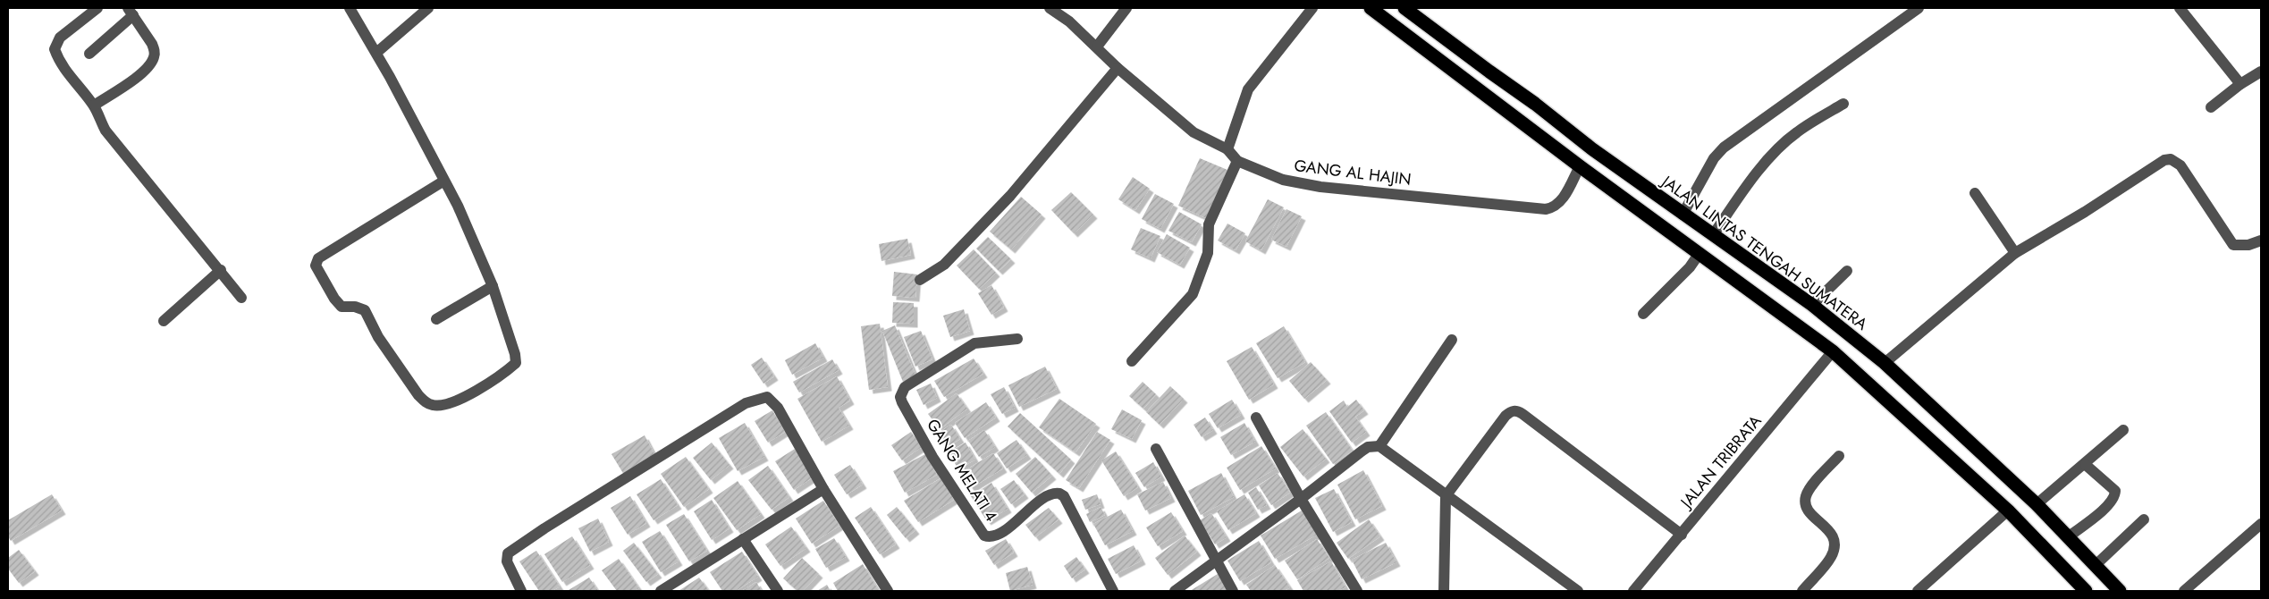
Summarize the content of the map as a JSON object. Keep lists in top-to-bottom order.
{
  "streets": {
    "highway": ["JALAN LINTAS TENGAH SUMATERA"],
    "street": ["GANG AL HAJIN", "JALAN TRIBRATA", "GANG MELATI 4"]
  }
}
